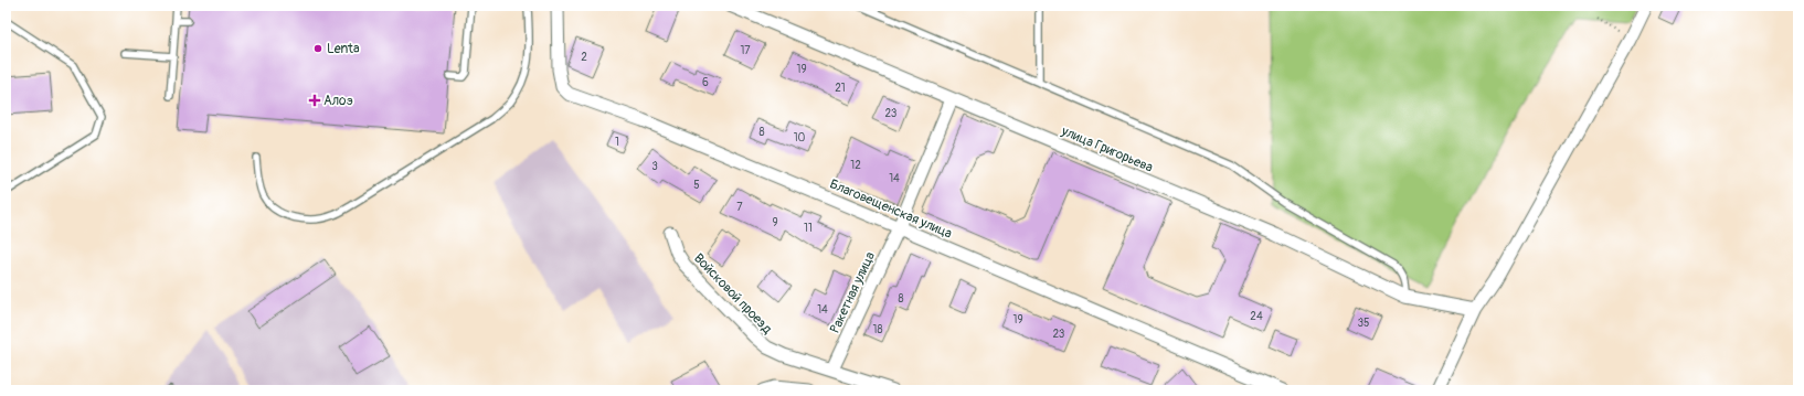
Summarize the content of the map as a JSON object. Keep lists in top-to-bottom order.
{
  "streets": {
    "street": [
      "улица Григорьева",
      "Благовещенская улица",
      "Ракетная улица",
      "Войсковой проезд"
    ]
  },
  "crossings": [
    ["улица Григорьева", "Ракетная улица"],
    ["Благовещенская улица", "Ракетная улица"],
    ["Ракетная улица", "Войсковой проезд"]
  ],
  "places": {
    "other": ["Lenta"],
    "health": ["Алоэ"]
  },
  "house_numbers": [
    "17",
    "2",
    "19",
    "6",
    "21",
    "23",
    "8",
    "10",
    "1",
    "12",
    "3",
    "14",
    "5",
    "7",
    "9",
    "11",
    "8",
    "14",
    "24",
    "19",
    "35",
    "18",
    "23"
  ]
}
